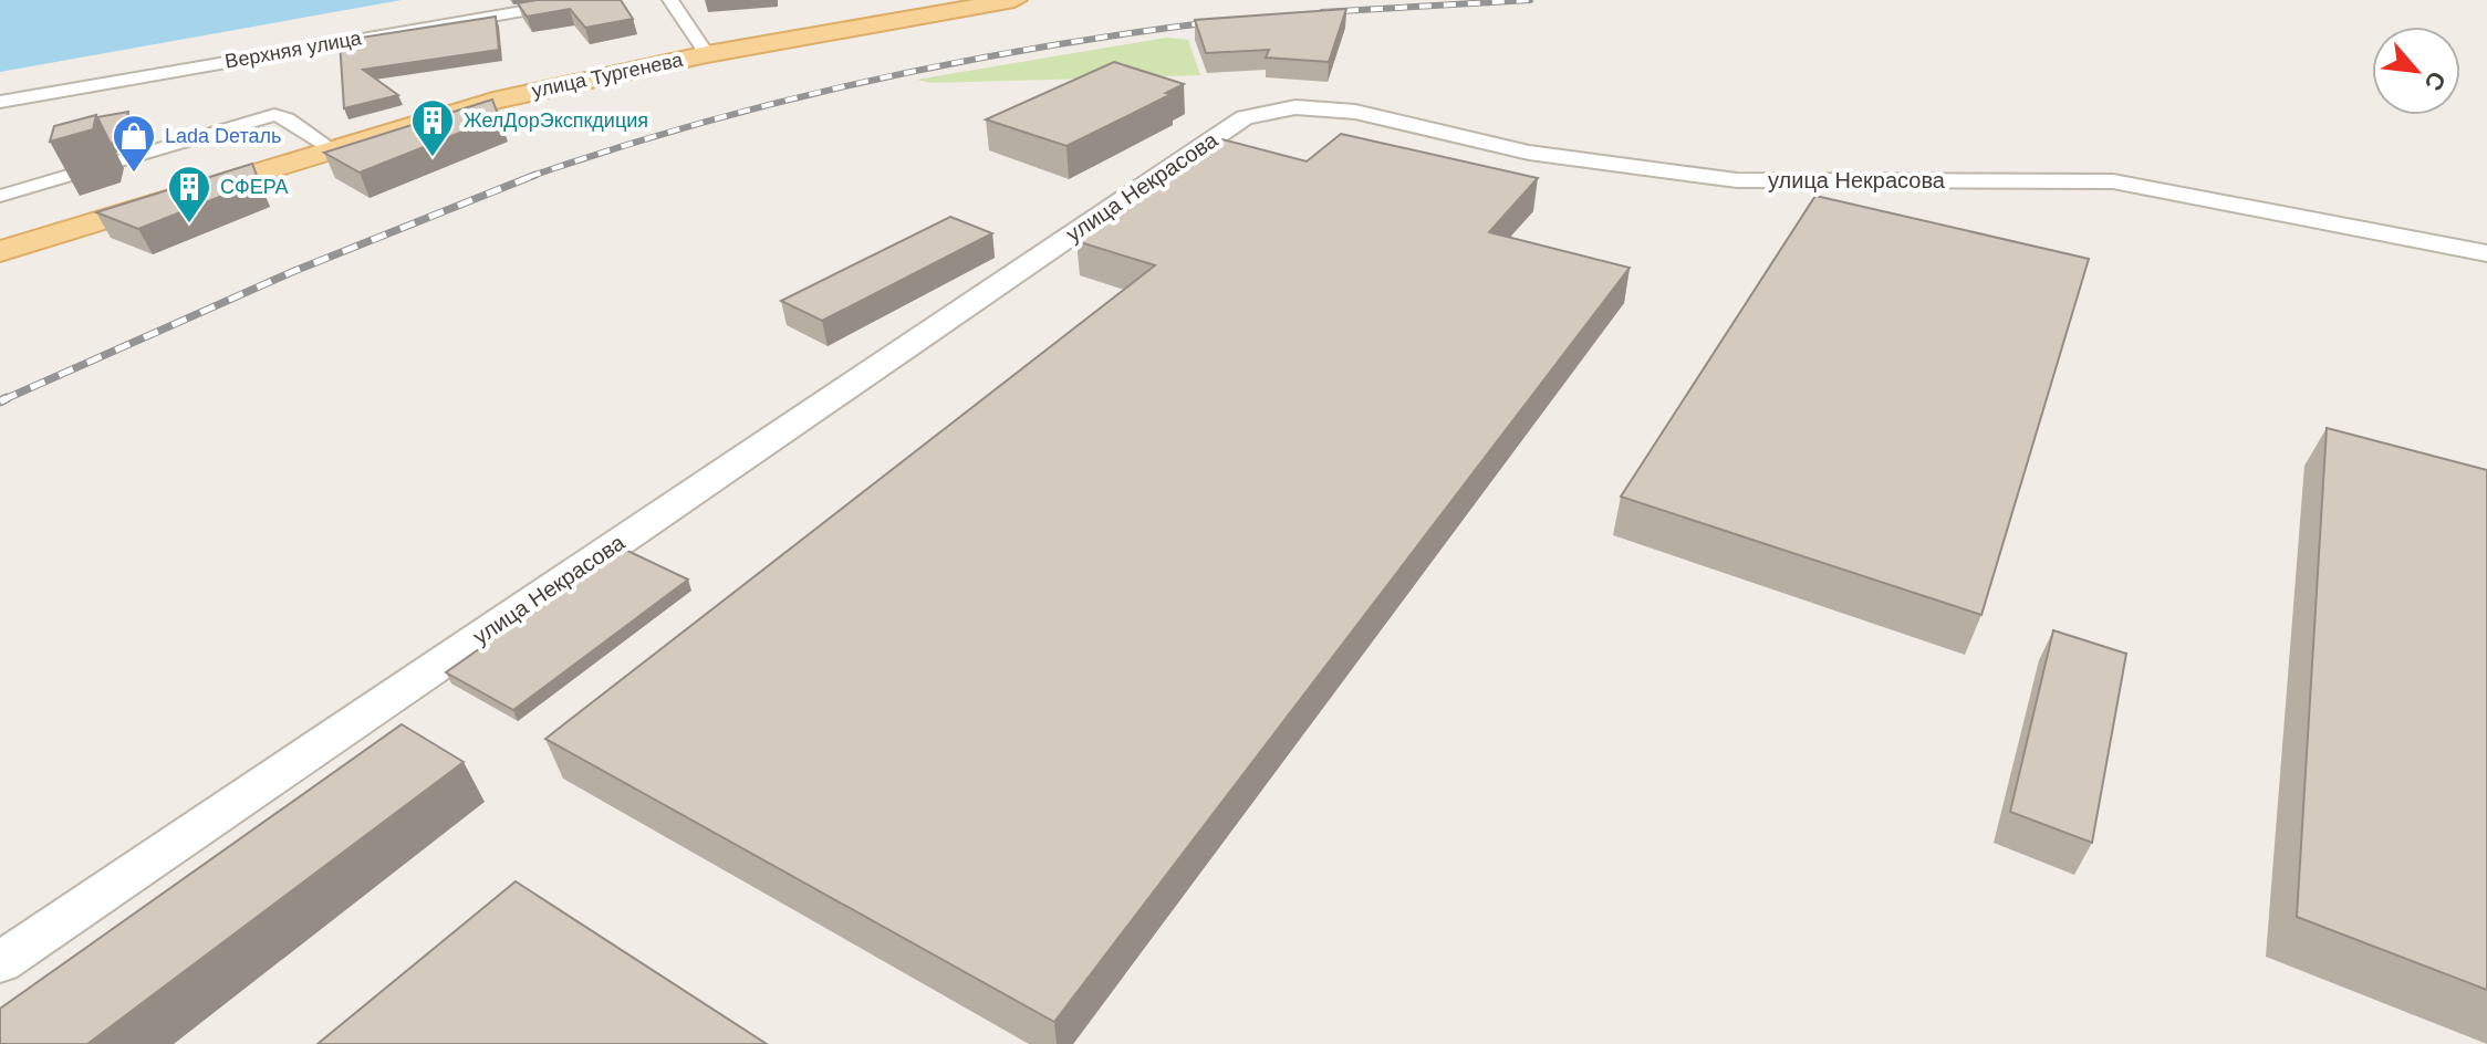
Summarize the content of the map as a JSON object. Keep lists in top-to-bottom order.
{
  "streets": {
    "main road": ["улица Тургенева"],
    "street": ["Верхняя улица", "улица Некрасова"]
  },
  "places": {
    "building": ["ЖелДорЭкспкдиция", "СФЕРА"],
    "shop": ["Lada Dеталь"]
  },
  "north": "bottom right"
}
